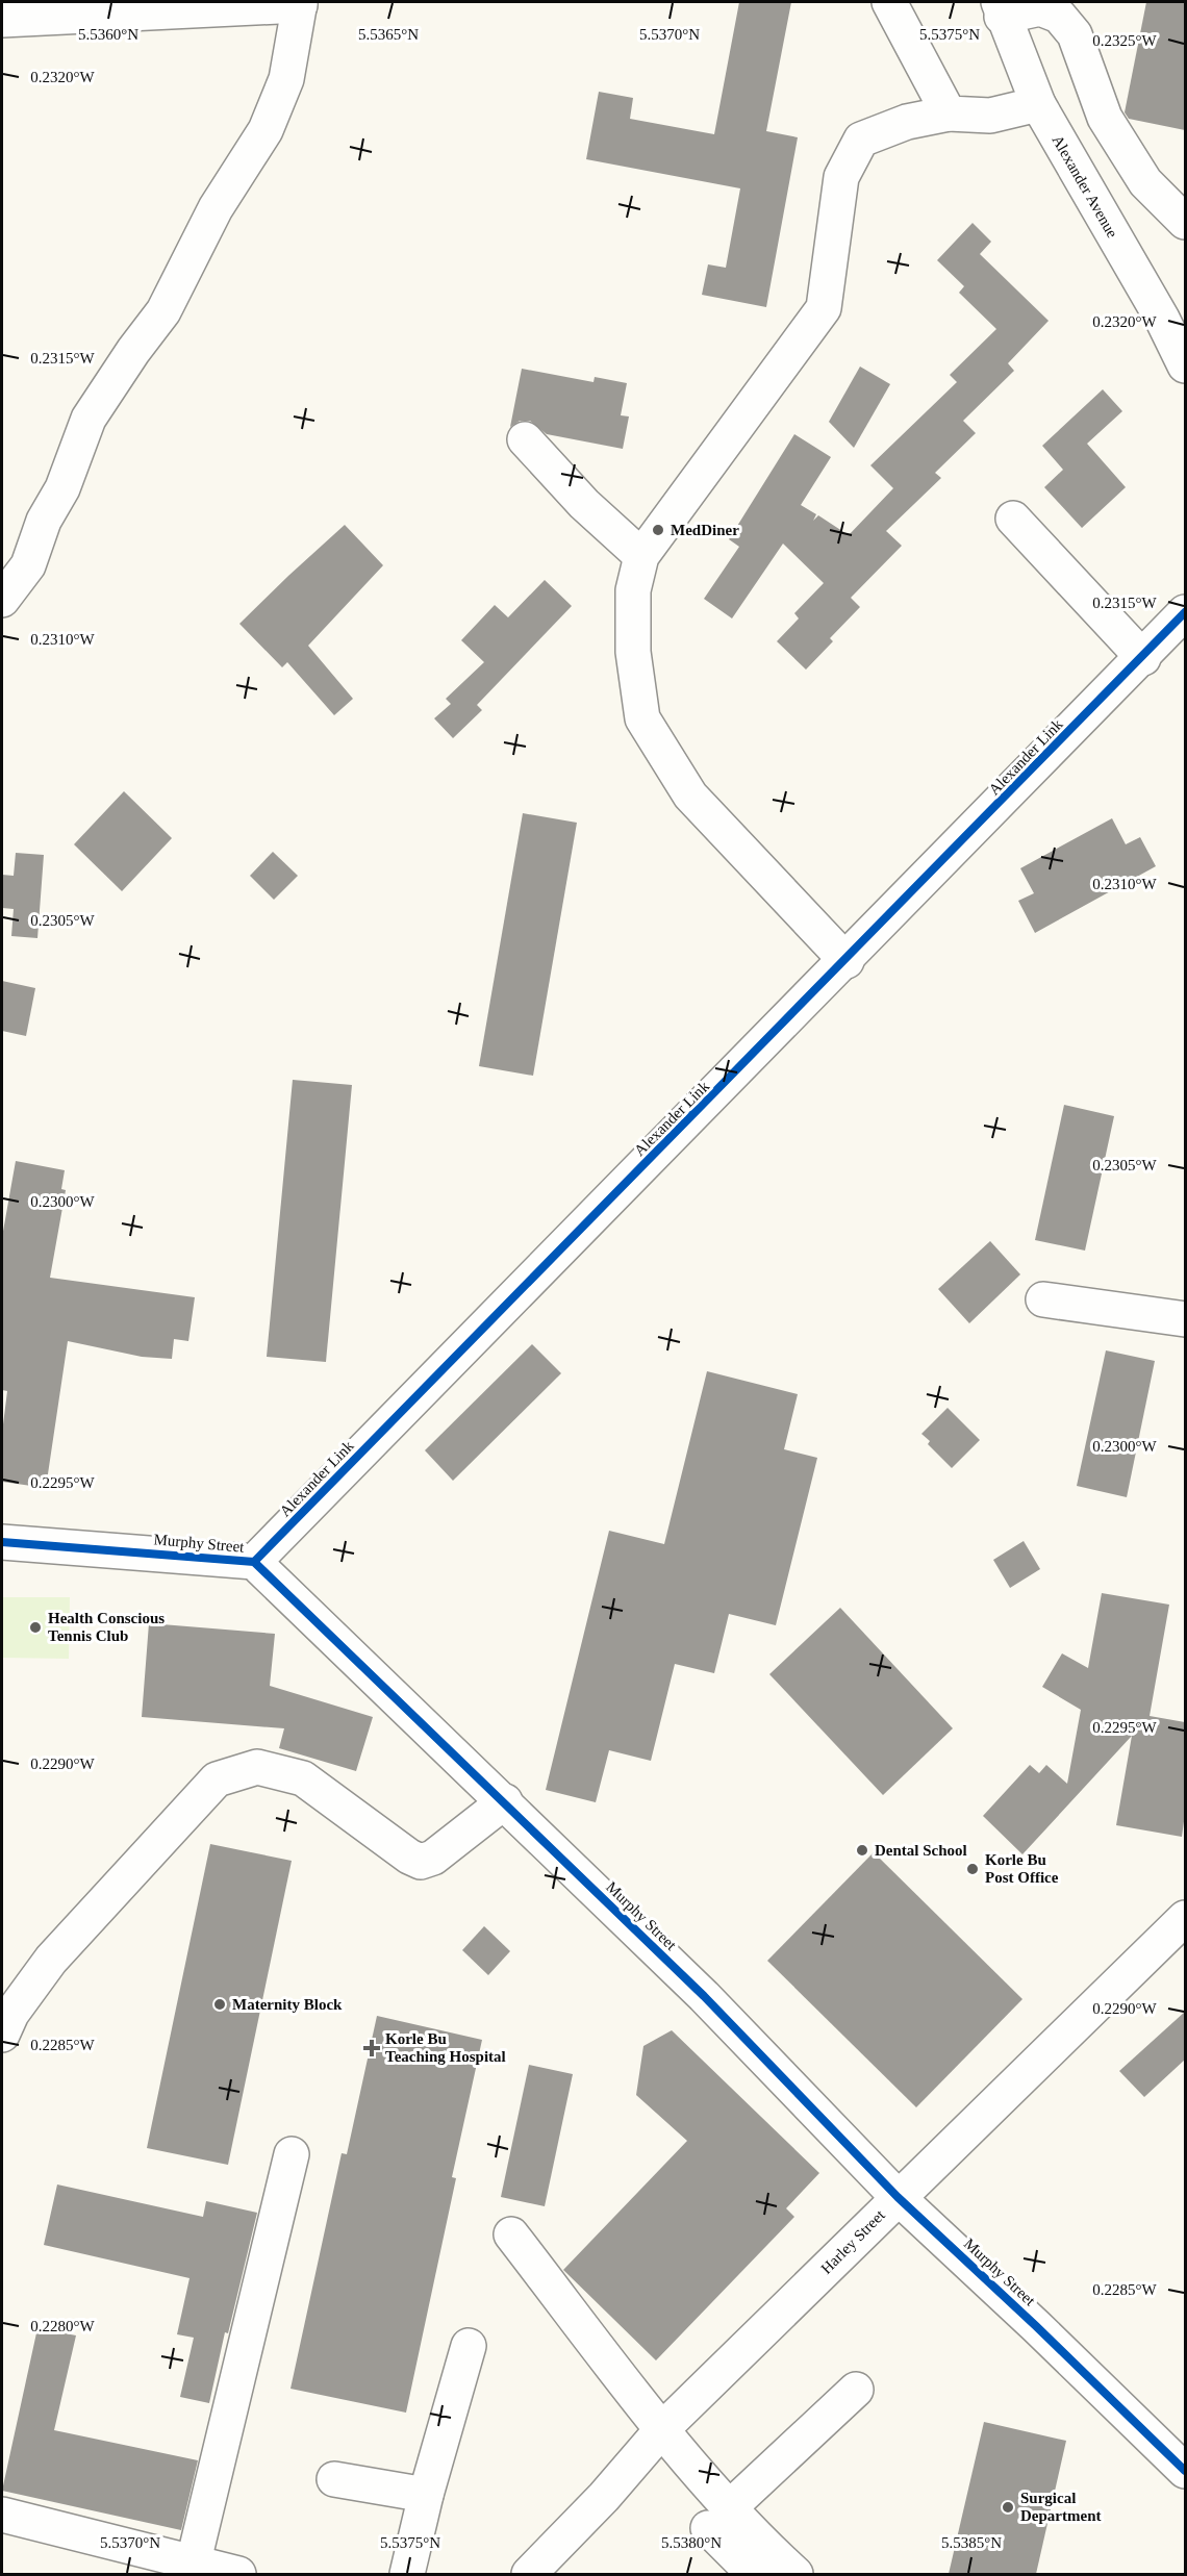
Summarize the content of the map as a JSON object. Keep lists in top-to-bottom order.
{
  "streets": {
    "street": [
      "Alexander Avenue",
      "Alexander Link",
      "Murphy Street",
      "Harley Street"
    ]
  },
  "crossings": [
    ["Alexander Link", "Murphy Street"],
    ["Murphy Street", "Harley Street"]
  ],
  "places": {
    "other": [
      "MedDiner",
      "Health Conscious Tennis Club",
      "Dental School",
      "Korle Bu Post Office",
      "Maternity Block",
      "Surgical Department"
    ],
    "health": ["Korle Bu Teaching Hospital"]
  },
  "coordinates": [
    "5.5360°N",
    "5.5365°N",
    "5.5370°N",
    "5.5375°N",
    "0.2325°W",
    "0.2320°W",
    "0.2315°W",
    "0.2310°W",
    "0.2305°W",
    "0.2300°W",
    "0.2295°W",
    "0.2290°W",
    "0.2285°W",
    "0.2280°W",
    "5.5380°N",
    "5.5385°N"
  ]
}
